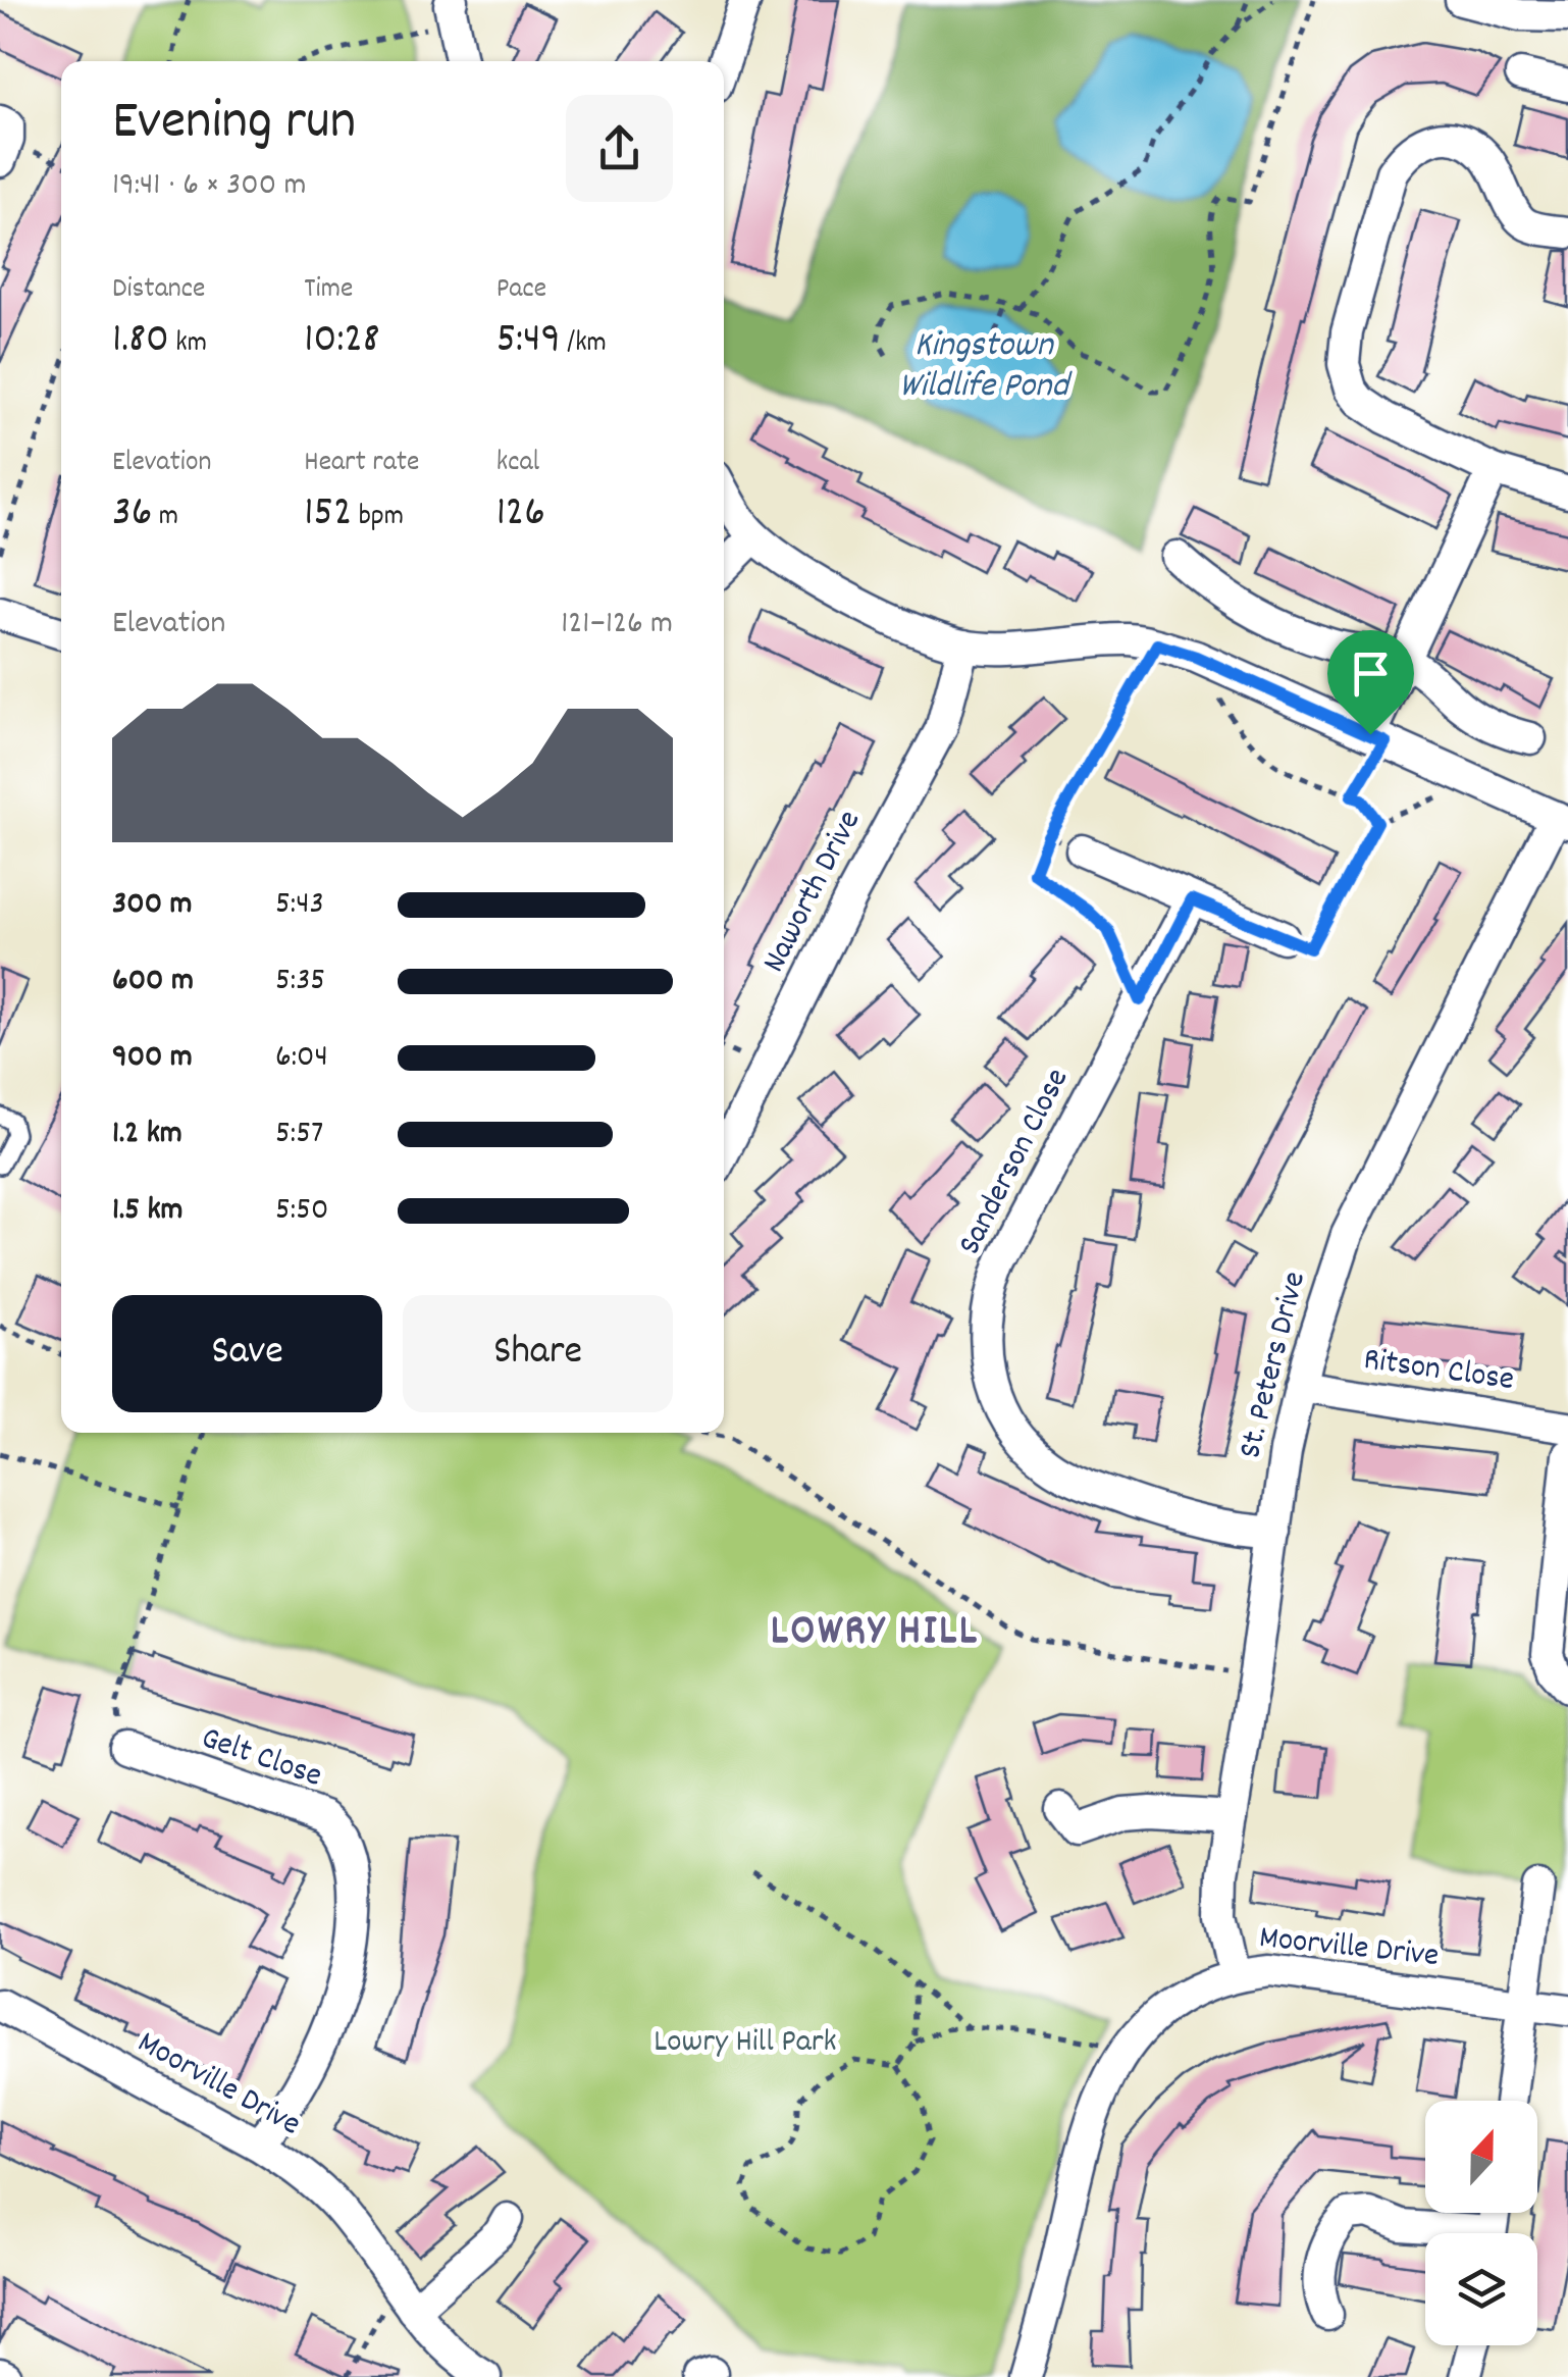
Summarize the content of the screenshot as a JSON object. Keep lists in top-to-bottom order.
{
  "streets": {
    "street": [
      "Naworth Drive",
      "Sanderson Close",
      "St. Peters Drive",
      "Ritson Close",
      "Gelt Close",
      "Moorville Drive"
    ]
  },
  "crossings": [
    ["Sanderson Close", "St. Peters Drive"],
    ["St. Peters Drive", "Ritson Close"],
    ["St. Peters Drive", "Moorville Drive"],
    ["Gelt Close", "Moorville Drive"]
  ],
  "districts": ["LOWRY HILL"],
  "water": ["Kingstown Wildlife Pond"],
  "parks": ["Lowry Hill Park"],
  "north": "top",
  "page": {
    "heading": ["Evening run", "19:41 · 6 × 300 m"],
    "stats": [
      ["Distance", "1.80 km"],
      ["Time", "10:28"],
      ["Pace", "5:49 /km"],
      ["Elevation", "36 m"],
      ["Heart rate", "152 bpm"],
      ["kcal", "126"]
    ],
    "chart": ["Elevation", "121–126 m"],
    "list": [
      {
        "name": "300 m",
        "note": "5:43"
      },
      {
        "name": "600 m",
        "note": "5:35"
      },
      {
        "name": "900 m",
        "note": "6:04"
      },
      {
        "name": "1.2 km",
        "note": "5:57"
      },
      {
        "name": "1.5 km",
        "note": "5:50"
      }
    ],
    "buttons": ["Save", "Share"]
  }
}
